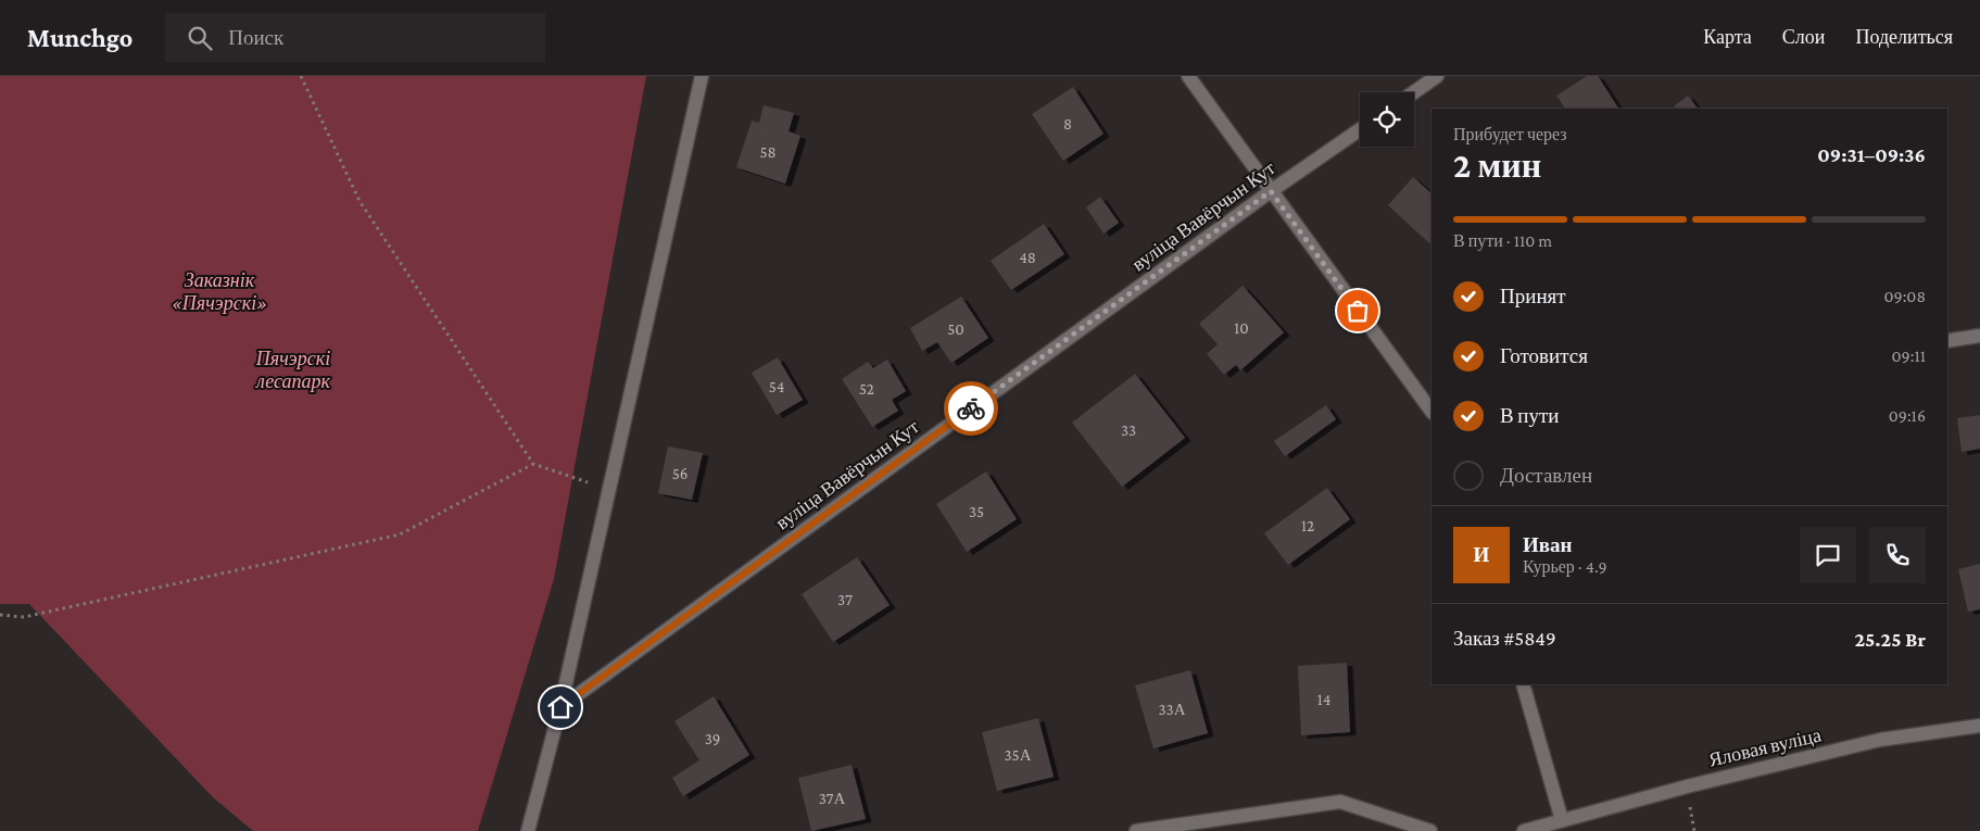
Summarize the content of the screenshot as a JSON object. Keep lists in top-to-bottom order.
{
  "streets": {
    "street": ["вуліца Вавёрчын Кут", "Яловая вуліца"]
  },
  "parks": ["Заказнік «Пячэрскі»", "Пячэрскі лесапарк"],
  "house_numbers": [
    "8",
    "58",
    "48",
    "10",
    "50",
    "54",
    "52",
    "33",
    "56",
    "35",
    "12",
    "37",
    "14",
    "33А",
    "39",
    "35А",
    "37А"
  ],
  "page": {
    "header": "Munchgo",
    "search": "Поиск",
    "nav": ["Карта", "Слои", "Поделиться"],
    "heading": ["2 мин", "Прибудет через", "09:31–09:36"],
    "panel": [
      "Иван",
      "Курьер · 4.9",
      "Заказ #5849",
      "25.25 Br"
    ],
    "bar": "В пути · 110 m",
    "list": [
      ["Принят", "09:08"],
      ["Готовится", "09:11"],
      ["В пути", "09:16"],
      "Доставлен"
    ],
    "round": "И"
  }
}
